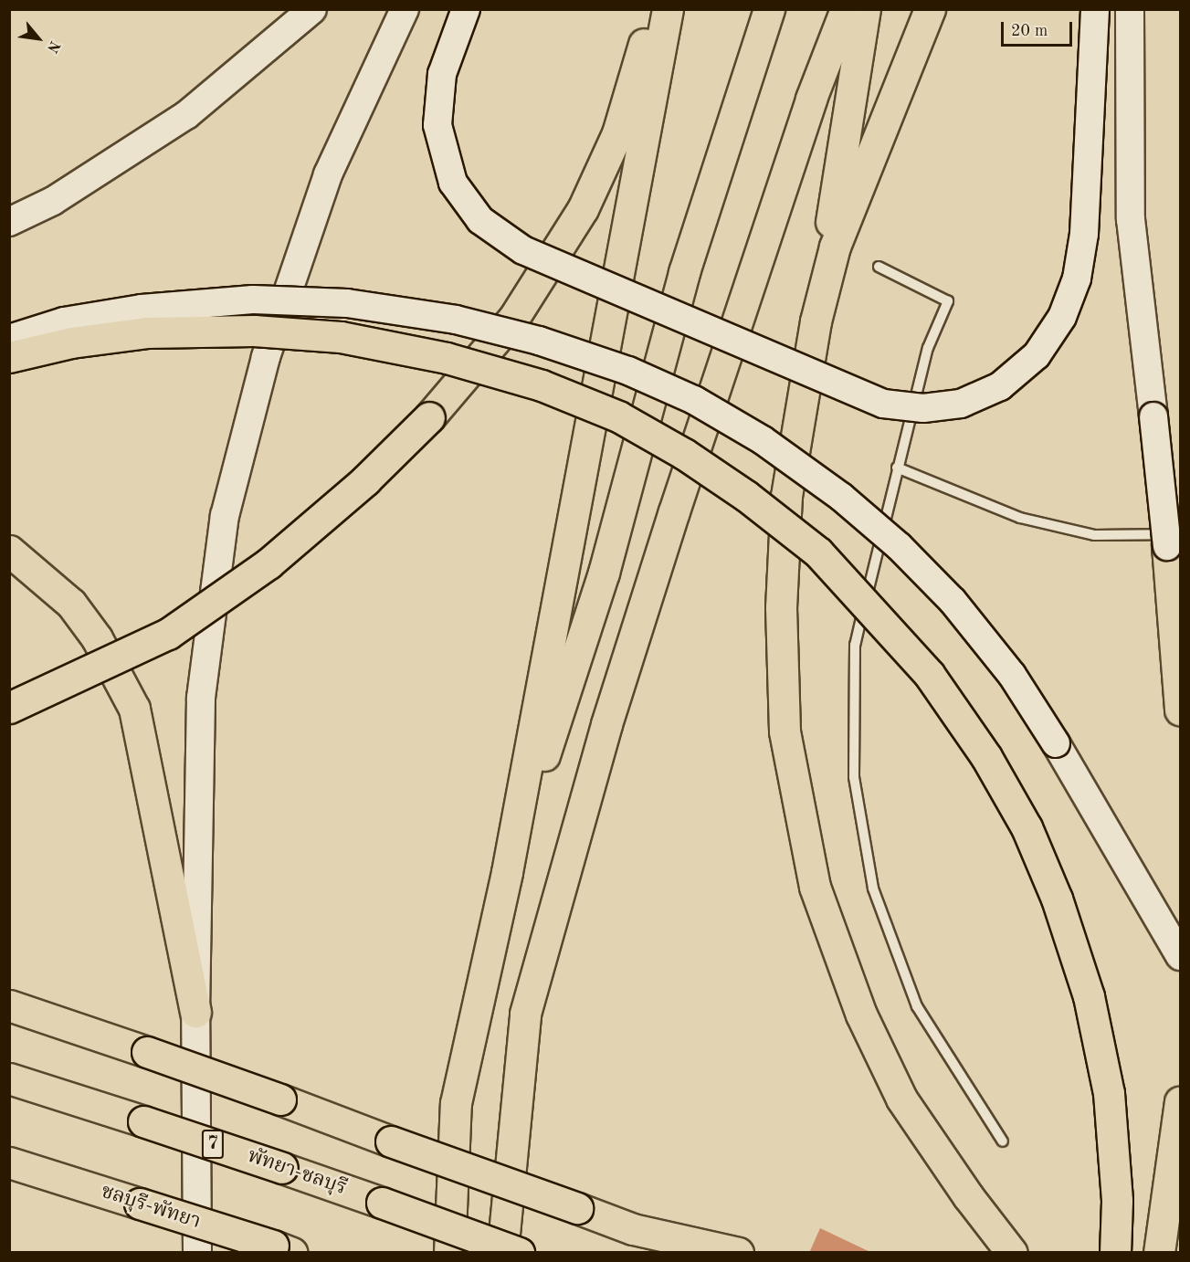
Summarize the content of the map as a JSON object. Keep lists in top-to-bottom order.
{
  "streets": {
    "main road": ["7", "พัทยา-ชลบุรี", "ชลบุรี-พัทยา"]
  },
  "scale_bar": "20 m",
  "north": "bottom right"
}
